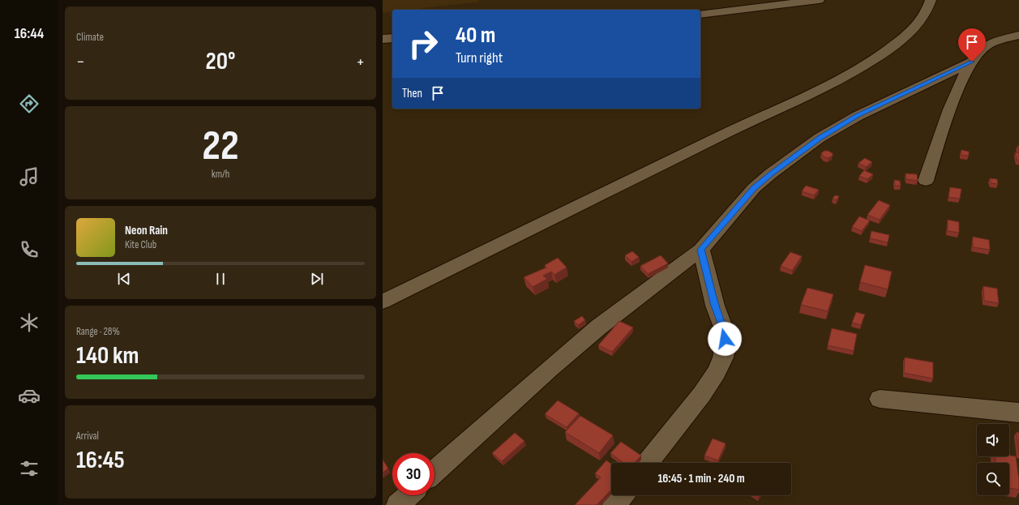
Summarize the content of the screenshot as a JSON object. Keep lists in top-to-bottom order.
{
  "page": {
    "tabs": "16:44",
    "tile": [
      "Climate",
      ["22", "km/h"],
      ["Range · 28%", "140 km"],
      ["Arrival", "16:45"]
    ],
    "turn": ["40 m", "Turn right"],
    "heat": ["−", "20°", "+"],
    "then": "Then",
    "song": ["Neon Rain", "Kite Club"],
    "limit": "30",
    "trip": "16:45 · 1 min · 240 m"
  }
}
